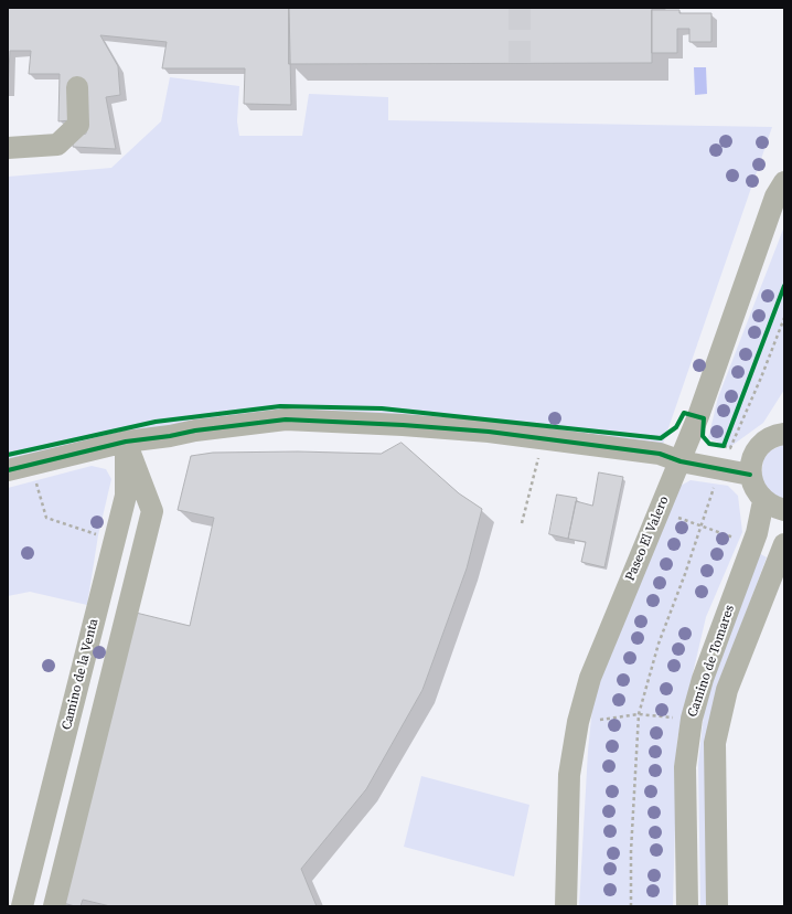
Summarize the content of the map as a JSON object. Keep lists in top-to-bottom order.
{
  "streets": {
    "street": ["Paseo El Valero", "Camino de Tomares", "Camino de la Venta"]
  }
}
